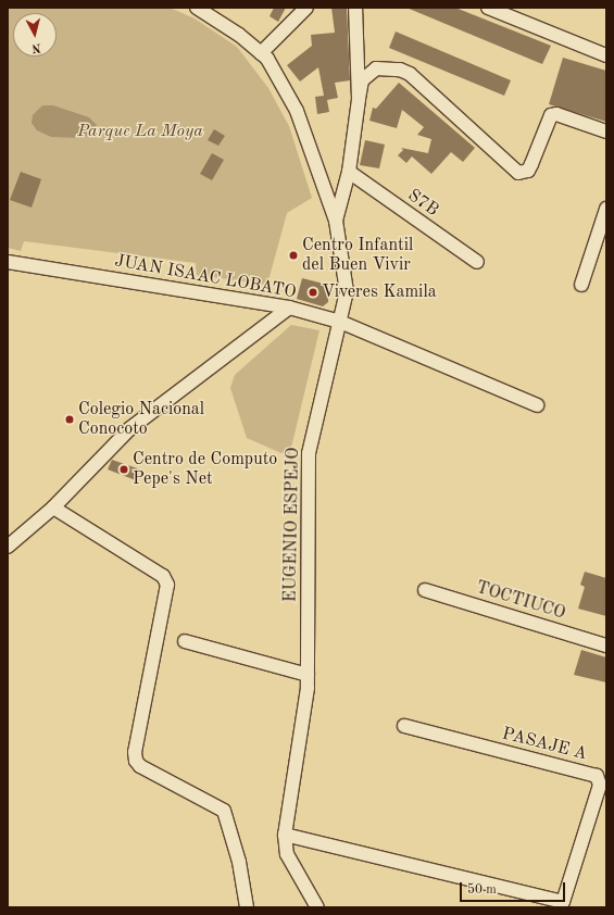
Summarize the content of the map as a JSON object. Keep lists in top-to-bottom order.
{
  "streets": {
    "street": [
      "S7B",
      "JUAN ISAAC LOBATO",
      "EUGENIO ESPEJO",
      "TOCTIUCO",
      "PASAJE A"
    ]
  },
  "crossings": [
    ["JUAN ISAAC LOBATO", "EUGENIO ESPEJO"],
    ["EUGENIO ESPEJO", "PASAJE A"]
  ],
  "parks": ["Parque La Moya"],
  "places": [
    "Centro Infantil del Buen Vivir",
    "Viveres Kamila",
    "Colegio Nacional Conocoto",
    "Centro de Computo Pepe's Net"
  ],
  "scale_bar": "50 m",
  "north": "bottom"
}
